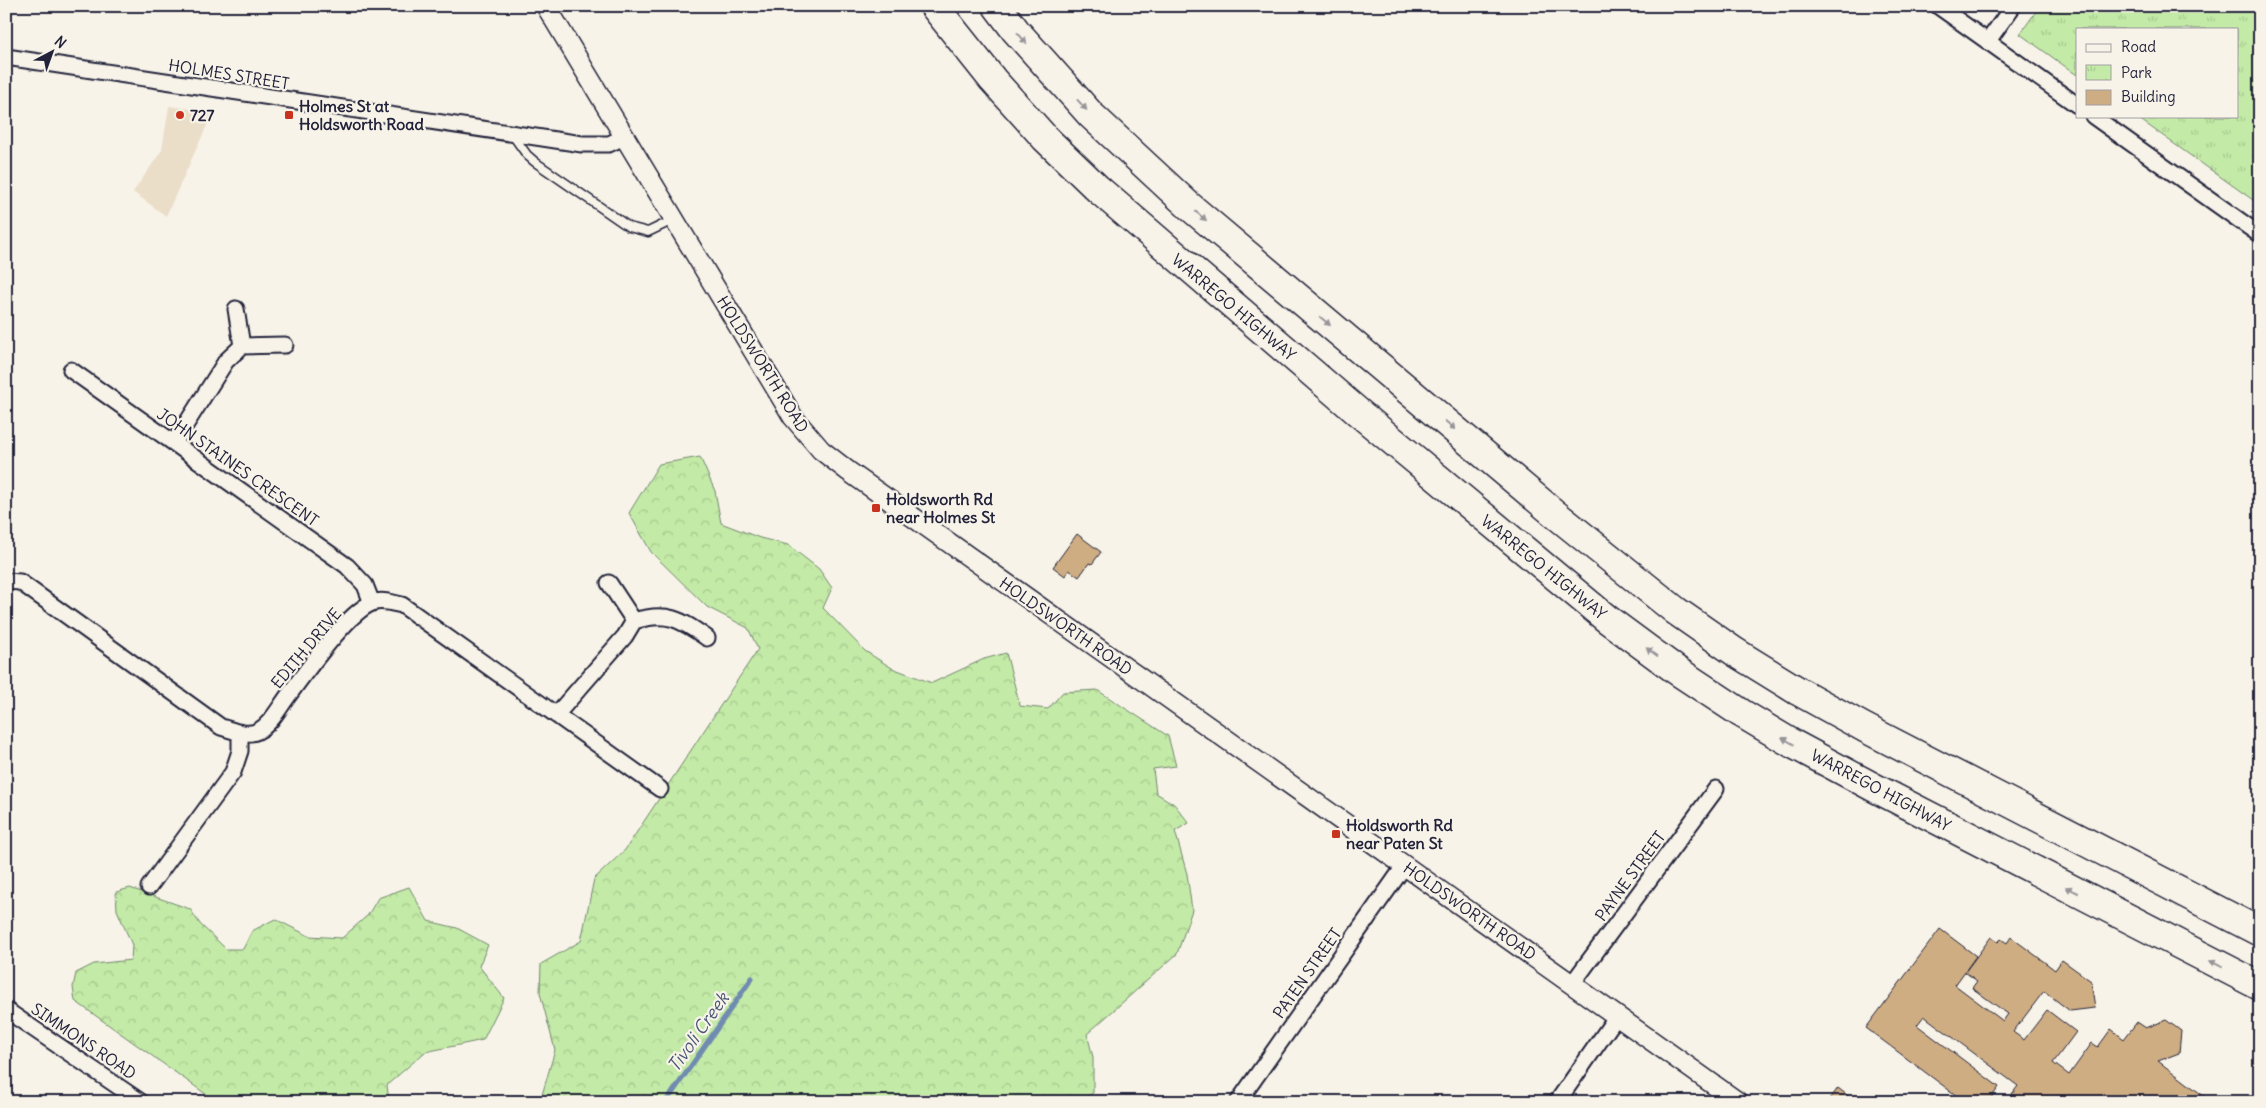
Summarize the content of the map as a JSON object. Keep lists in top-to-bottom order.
{
  "streets": {
    "highway": ["WARREGO HIGHWAY"],
    "street": [
      "HOLMES STREET",
      "HOLDSWORTH ROAD",
      "JOHN STAINES CRESCENT",
      "EDITH DRIVE",
      "PAYNE STREET",
      "PATEN STREET",
      "SIMMONS ROAD"
    ]
  },
  "crossings": [
    ["HOLMES STREET", "HOLDSWORTH ROAD"],
    ["HOLDSWORTH ROAD", "PAYNE STREET"],
    ["HOLDSWORTH ROAD", "PATEN STREET"],
    ["JOHN STAINES CRESCENT", "EDITH DRIVE"]
  ],
  "water": ["Tivoli Creek"],
  "places": {
    "other": ["727"],
    "transit": ["Holmes St at Holdsworth Road", "Holdsworth Rd near Holmes St", "Holdsworth Rd near Paten St"]
  },
  "legend": ["Road", "Park", "Building"],
  "north": "top right"
}
